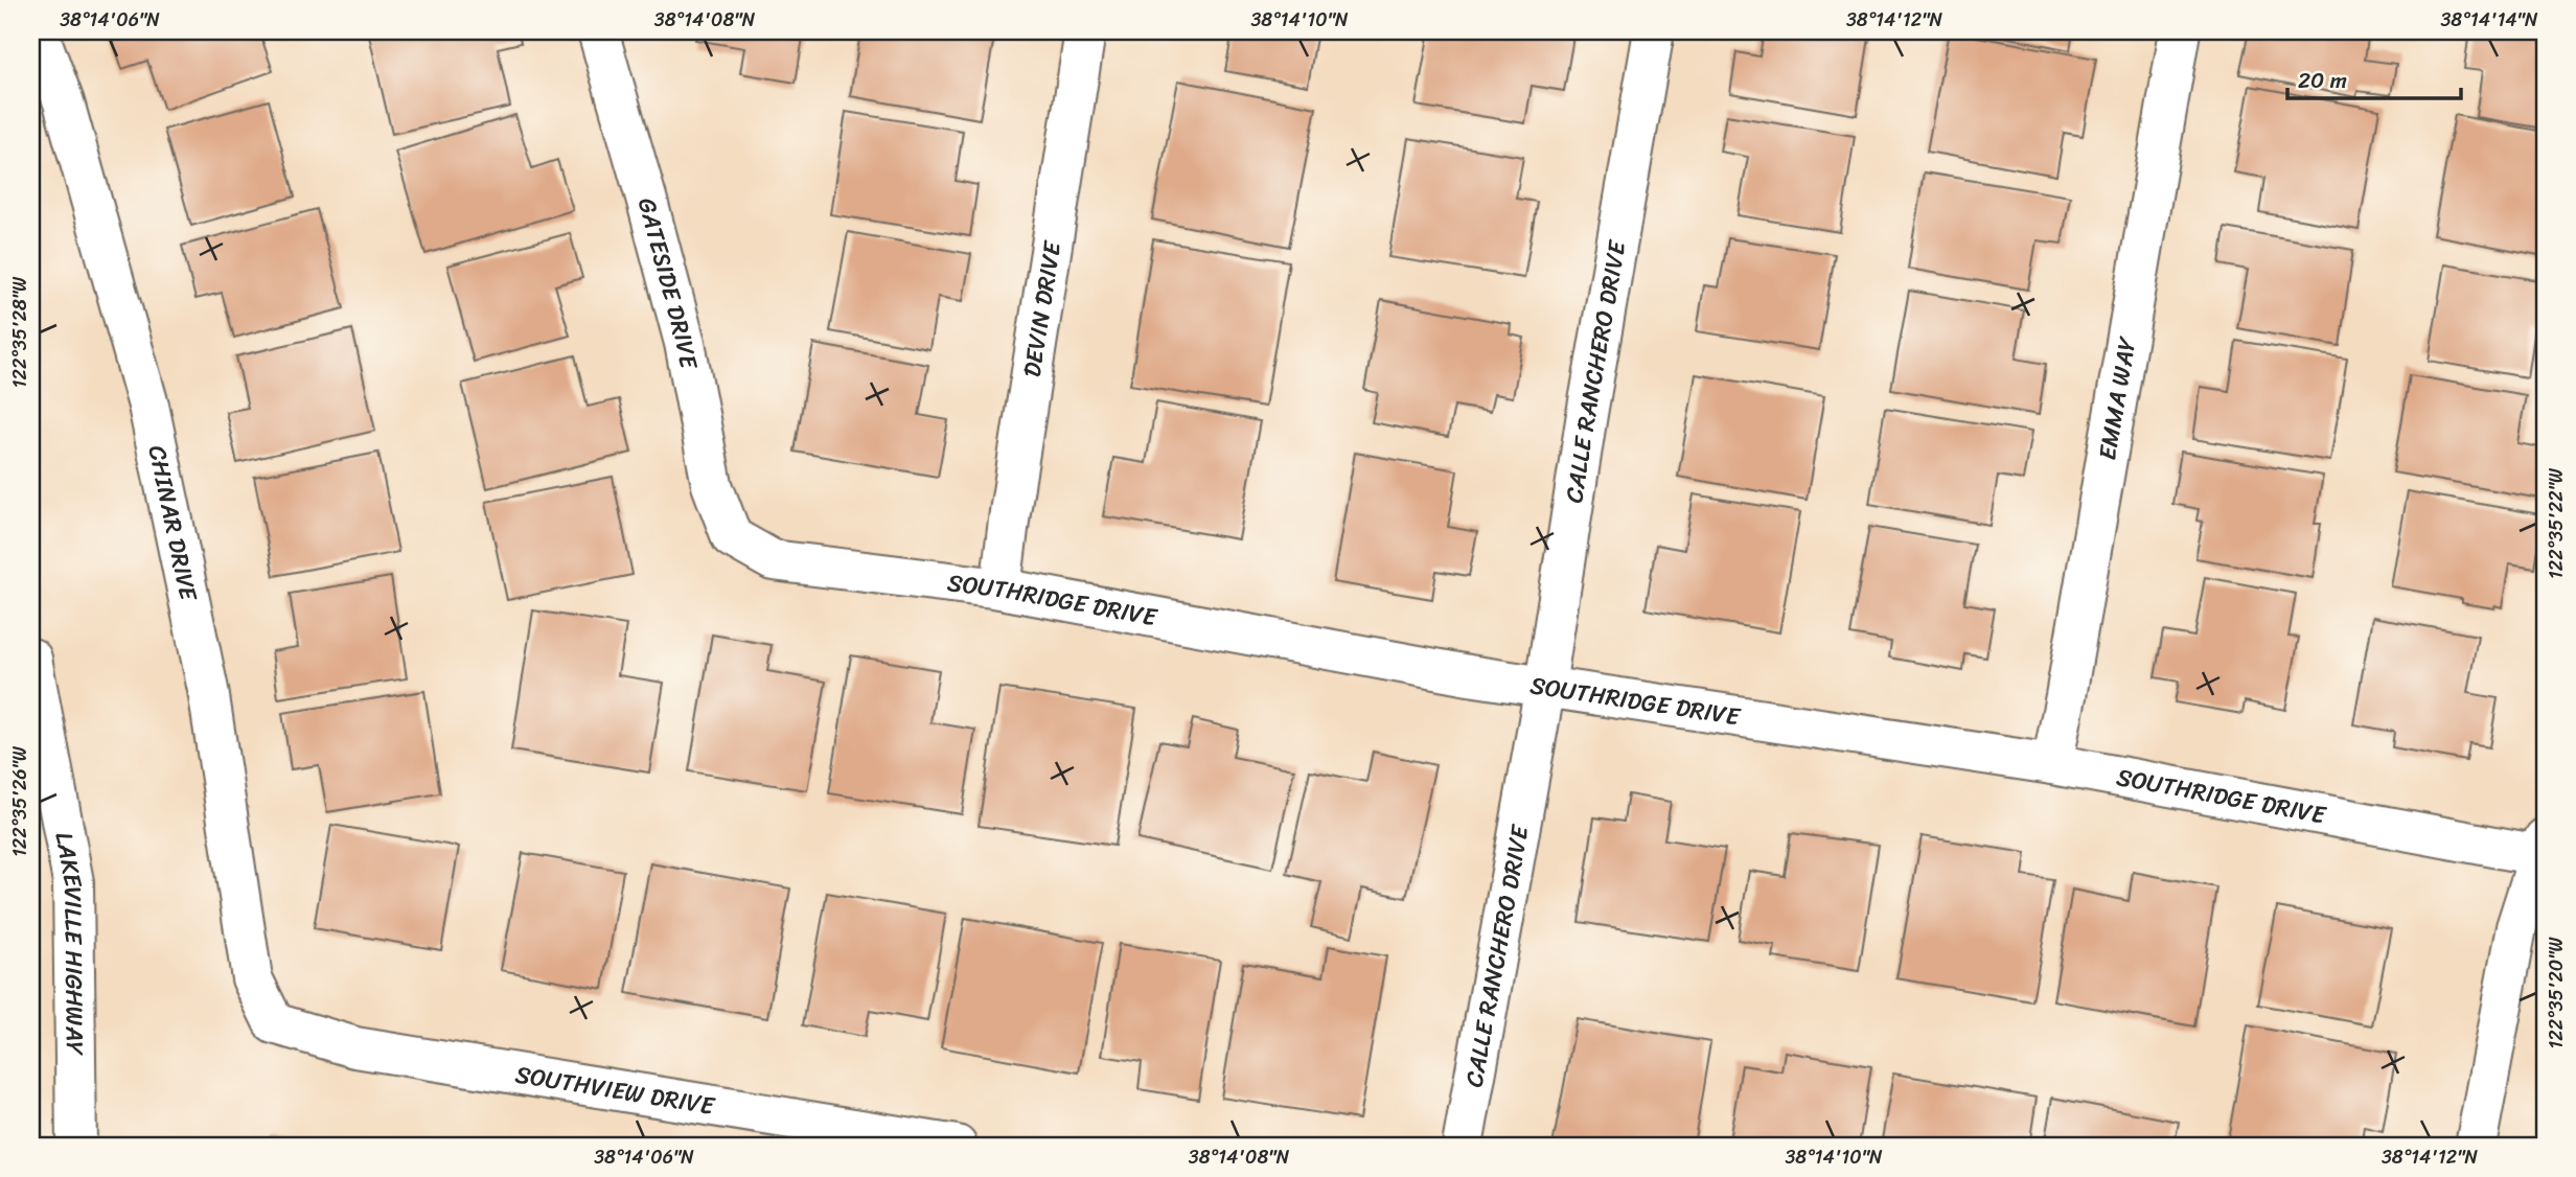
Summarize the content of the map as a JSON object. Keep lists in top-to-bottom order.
{
  "streets": {
    "street": [
      "GATESIDE DRIVE",
      "DEVIN DRIVE",
      "CALLE RANCHERO DRIVE",
      "EMMA WAY",
      "CHINAR DRIVE",
      "SOUTHRIDGE DRIVE",
      "LAKEVILLE HIGHWAY",
      "SOUTHVIEW DRIVE"
    ]
  },
  "crossings": [
    ["GATESIDE DRIVE", "SOUTHRIDGE DRIVE"],
    ["DEVIN DRIVE", "SOUTHRIDGE DRIVE"],
    ["CALLE RANCHERO DRIVE", "SOUTHRIDGE DRIVE"],
    ["EMMA WAY", "SOUTHRIDGE DRIVE"],
    ["CHINAR DRIVE", "SOUTHVIEW DRIVE"]
  ],
  "scale_bar": "20 m",
  "coordinates": [
    "38°14'06\"N",
    "38°14'08\"N",
    "38°14'10\"N",
    "38°14'12\"N",
    "38°14'14\"N",
    "122°35'28\"W",
    "122°35'22\"W",
    "122°35'26\"W",
    "122°35'20\"W"
  ]
}
